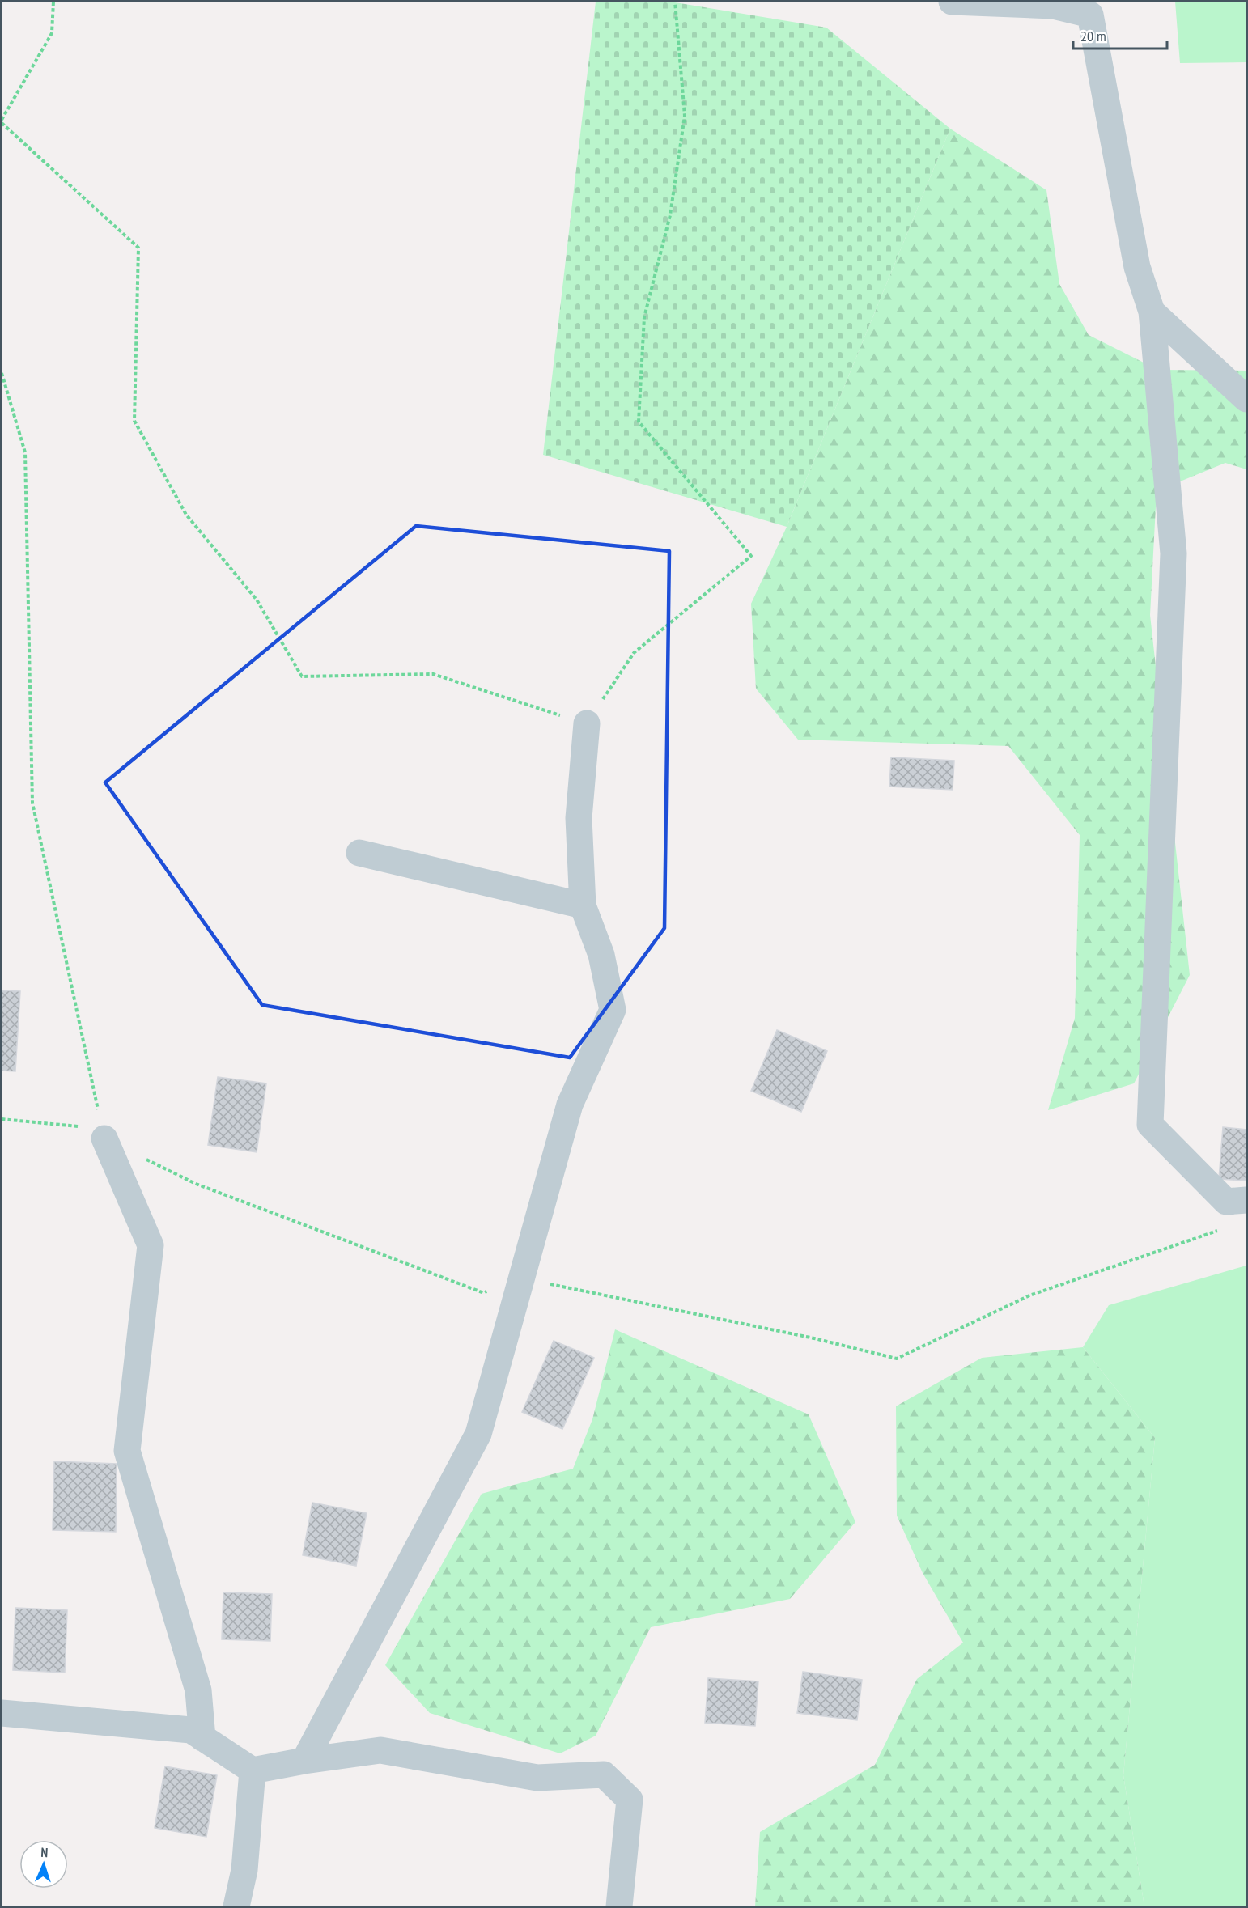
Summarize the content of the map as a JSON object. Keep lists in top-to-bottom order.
{
  "scale_bar": "20 m",
  "north": "top"
}
